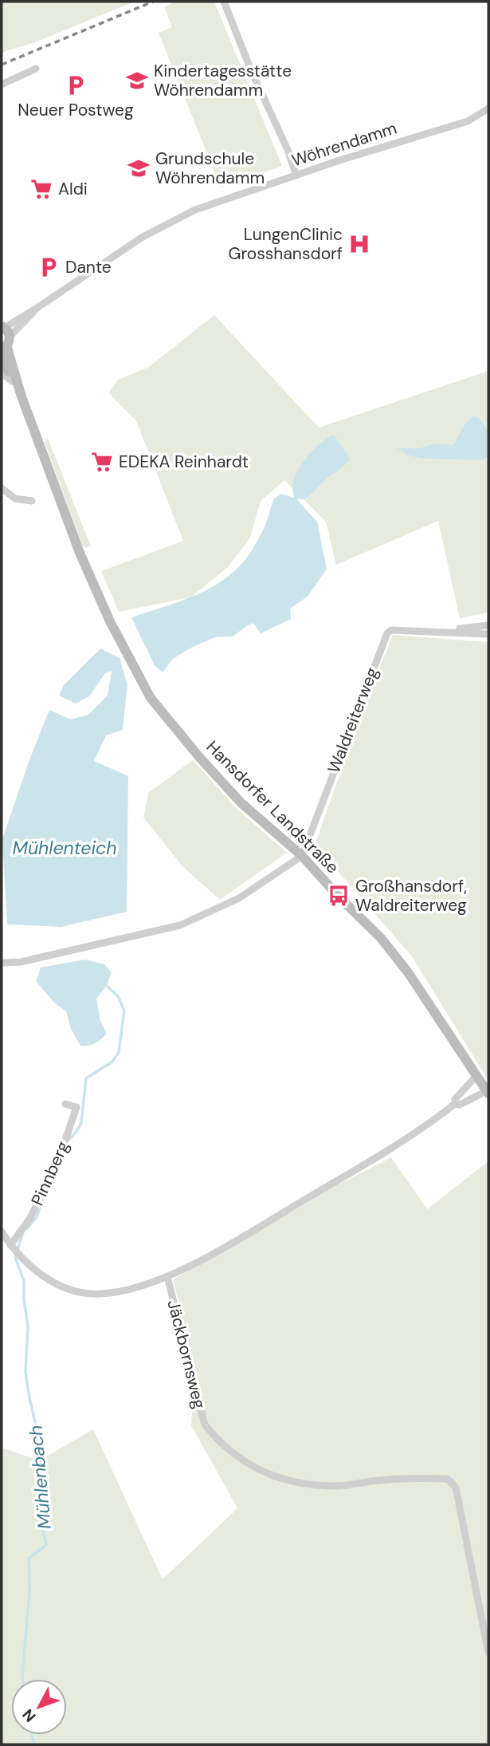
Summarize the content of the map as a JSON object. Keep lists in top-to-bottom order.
{
  "streets": {
    "main road": ["Hansdorfer Landstraße"],
    "street": [
      "Wöhrendamm",
      "Waldreiterweg",
      "Pinnberg",
      "Jäckbornsweg"
    ]
  },
  "crossings": [
    ["Wöhrendamm", "Hansdorfer Landstraße"],
    ["Waldreiterweg", "Hansdorfer Landstraße"],
    ["Hansdorfer Landstraße", "Jäckbornsweg"]
  ],
  "water": ["Mühlenteich", "Mühlenbach"],
  "places": {
    "school or university": ["Kindertagesstätte Wöhrendamm", "Grundschule Wöhrendamm"],
    "parking": ["Neuer Postweg", "Dante"],
    "supermarket": ["Aldi", "EDEKA Reinhardt"],
    "hospital": ["LungenClinic Grosshansdorf"],
    "bus stop": ["Großhansdorf, Waldreiterweg"]
  },
  "north": "bottom left"
}
